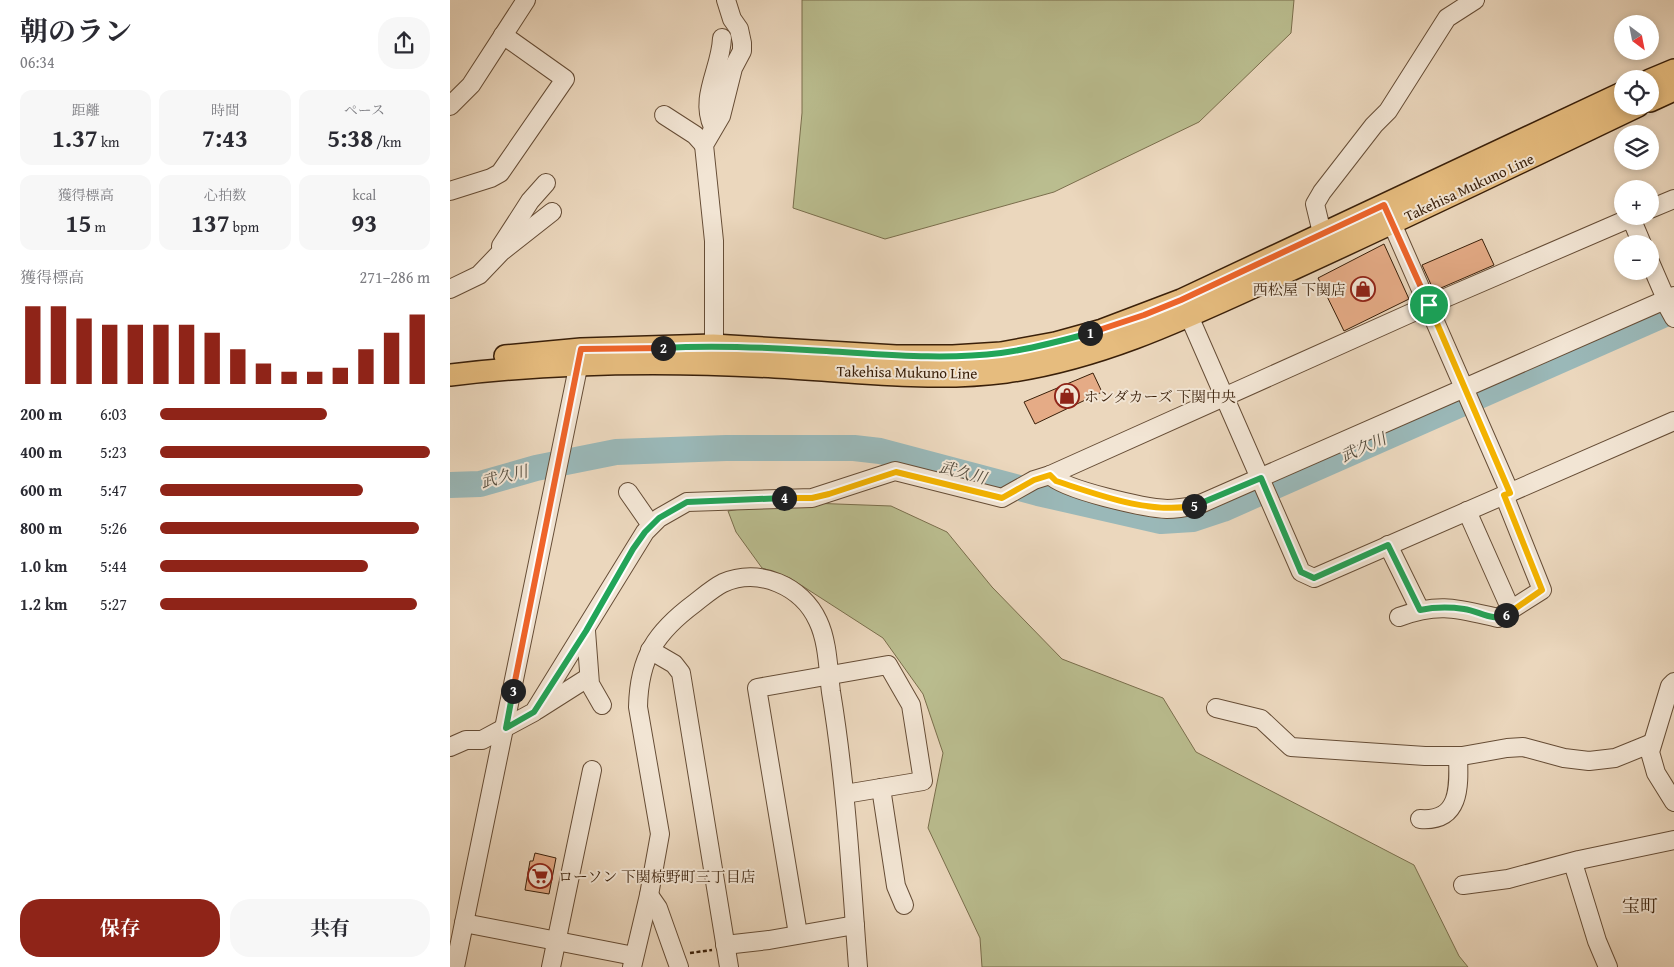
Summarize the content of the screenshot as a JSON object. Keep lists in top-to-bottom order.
{
  "streets": {
    "main road": ["Takehisa Mukuno Line"]
  },
  "districts": ["宝町"],
  "water": ["武久川"],
  "places": {
    "shop": ["西松屋 下関店", "ホンダカーズ 下関中央"],
    "supermarket": ["ローソン 下関椋野町三丁目店"]
  },
  "north": "bottom right",
  "page": {
    "heading": ["朝のラン", "06:34"],
    "map_buttons": ["+", "−"],
    "stats": [
      ["距離", "1.37 km"],
      ["時間", "7:43"],
      ["ペース", "5:38 /km"],
      ["獲得標高", "15 m"],
      ["心拍数", "137 bpm"],
      ["kcal", "93"]
    ],
    "chart": ["獲得標高", "271–286 m"],
    "pins": [
      "1",
      "2",
      "4",
      "5",
      "6",
      "3"
    ],
    "list": [
      {
        "name": "200 m",
        "note": "6:03"
      },
      {
        "name": "400 m",
        "note": "5:23"
      },
      {
        "name": "600 m",
        "note": "5:47"
      },
      {
        "name": "800 m",
        "note": "5:26"
      },
      {
        "name": "1.0 km",
        "note": "5:44"
      },
      {
        "name": "1.2 km",
        "note": "5:27"
      }
    ],
    "buttons": ["保存", "共有"]
  }
}
